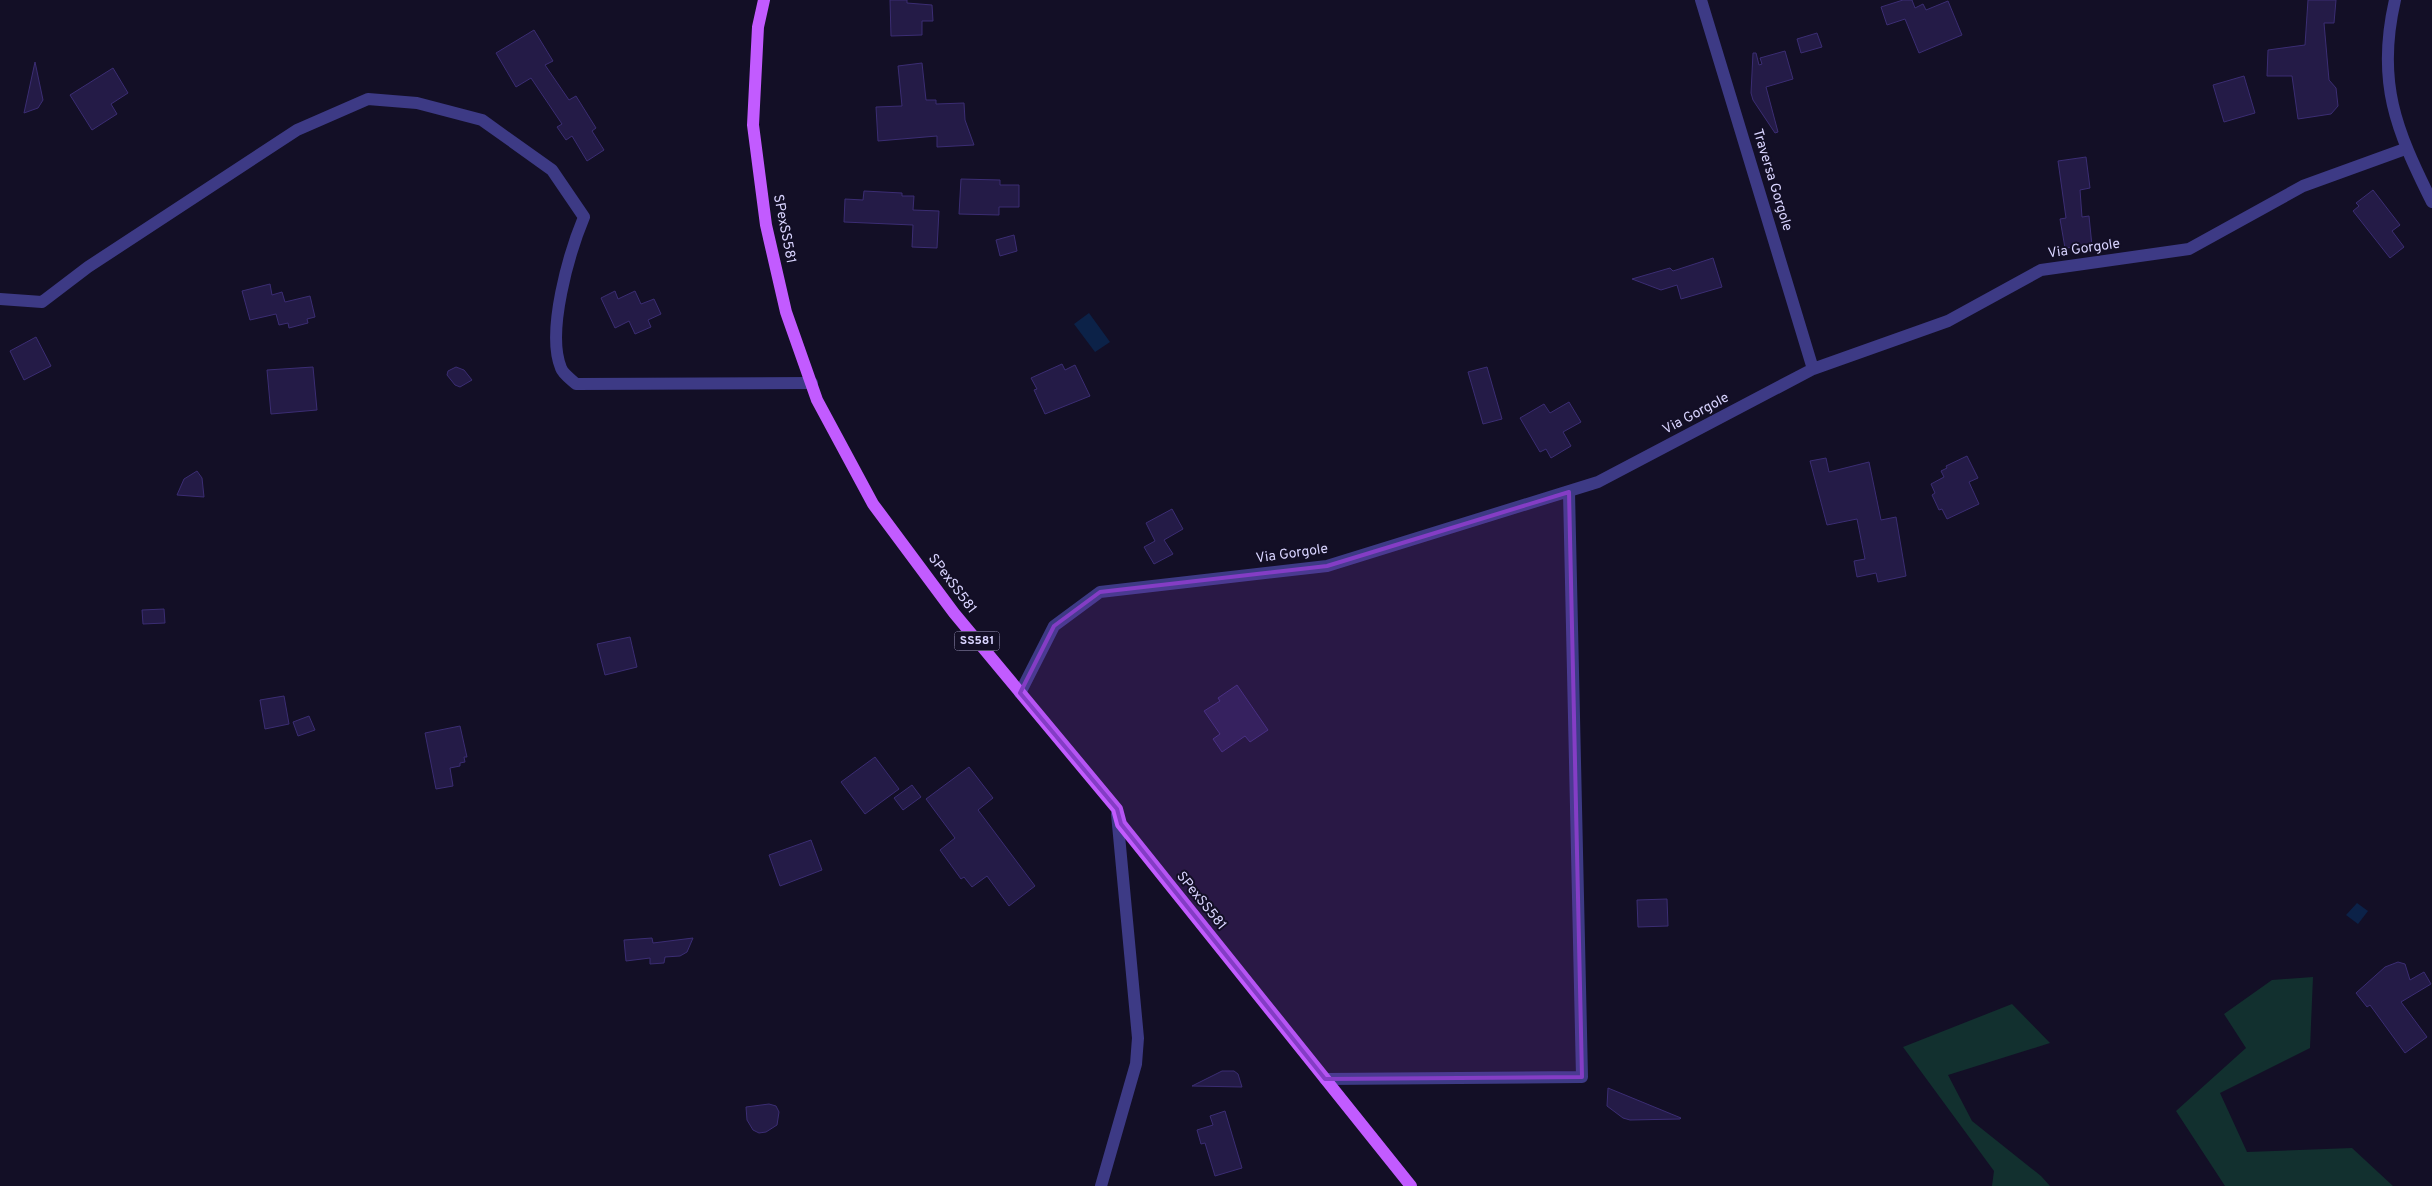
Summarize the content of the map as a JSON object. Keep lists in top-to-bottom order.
{
  "streets": {
    "main road": ["SPexSS581", "SS581"],
    "street": ["Traversa Gorgole", "Via Gorgole"]
  },
  "crossings": [
    ["Traversa Gorgole", "Via Gorgole"],
    ["SPexSS581", "Via Gorgole"]
  ]
}
